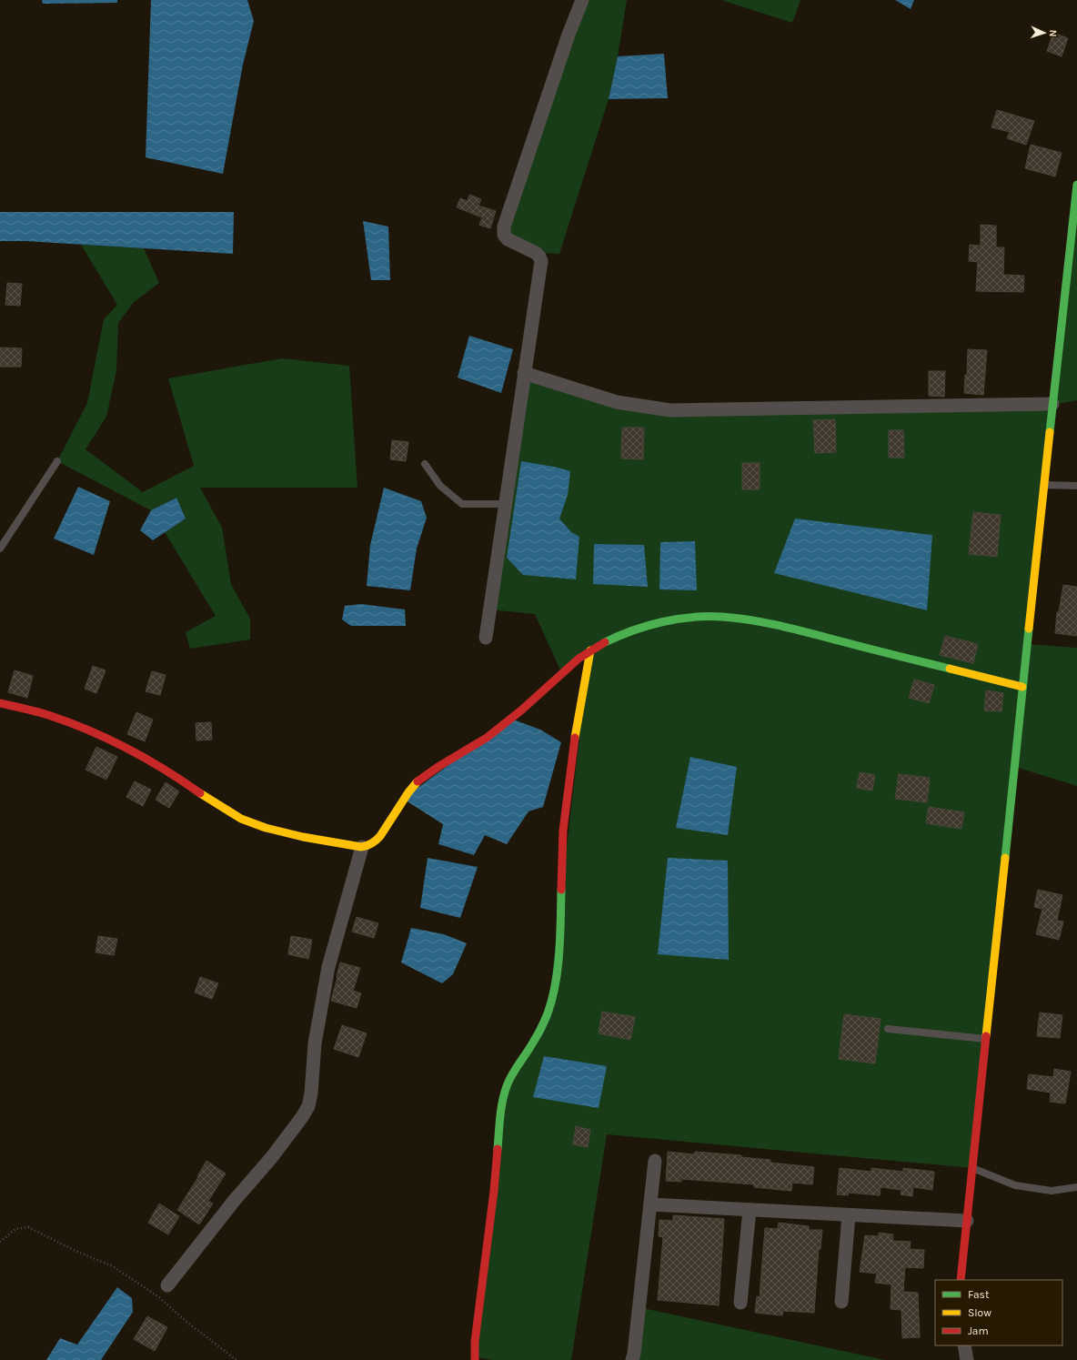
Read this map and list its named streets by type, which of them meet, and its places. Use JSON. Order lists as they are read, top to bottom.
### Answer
{
  "legend": ["Fast", "Slow", "Jam"],
  "north": "right"
}
